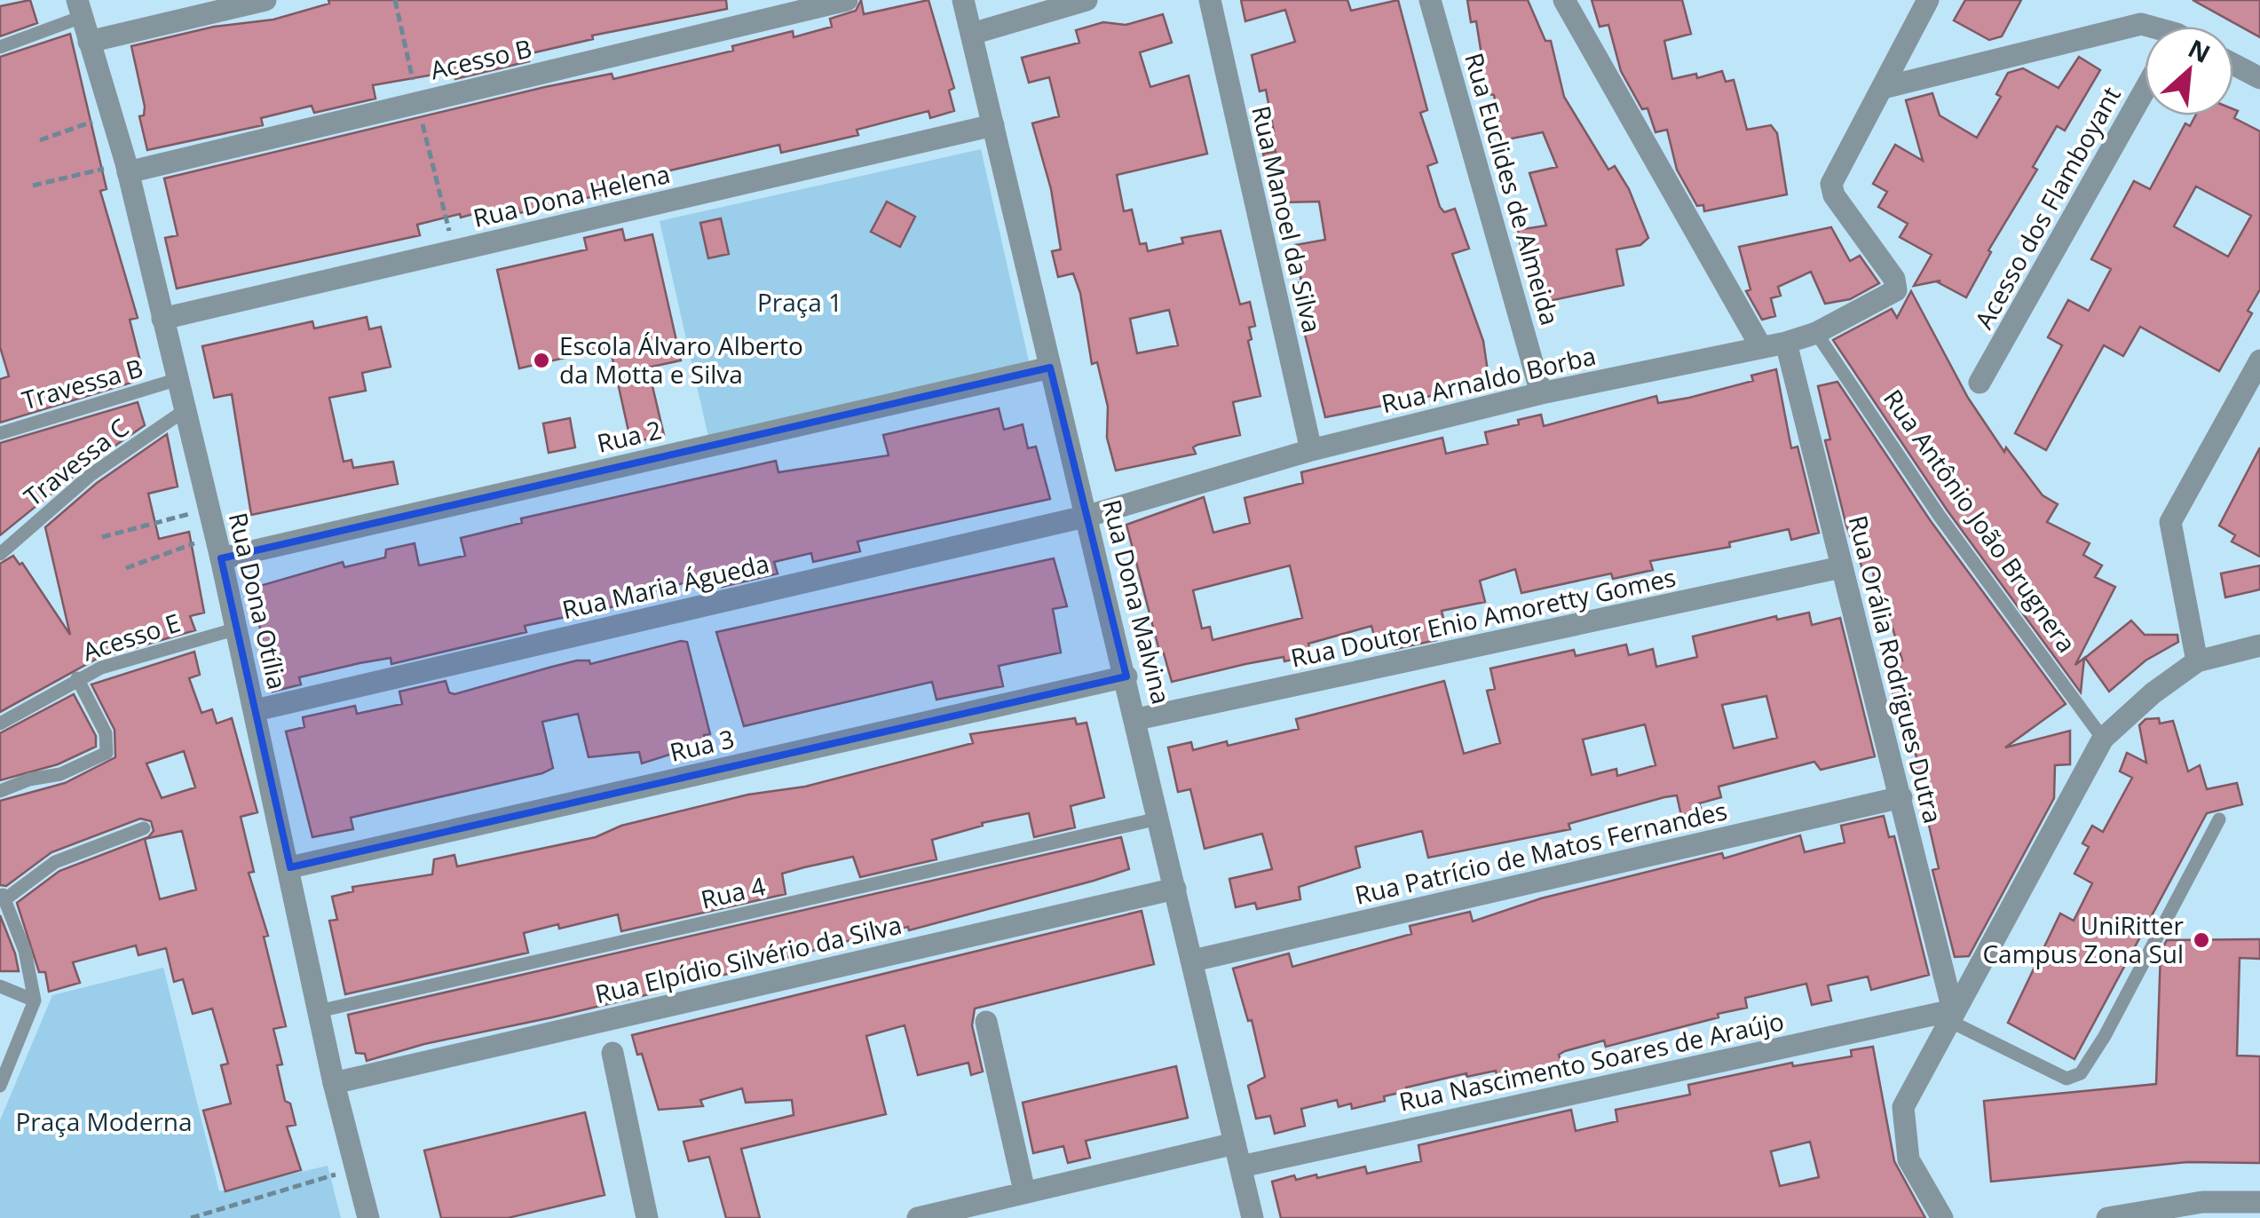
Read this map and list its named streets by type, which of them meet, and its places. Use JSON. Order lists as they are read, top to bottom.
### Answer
{
  "streets": {
    "street": [
      "Acesso B",
      "Rua Euclides de Almeida",
      "Rua Dona Helena",
      "Acesso dos Flamboyant",
      "Rua Manoel da Silva",
      "Rua Arnaldo Borba",
      "Rua 2",
      "Rua Maria Águeda",
      "Rua Dona Otília",
      "Rua Dona Malvina",
      "Rua Doutor Enio Amoretty Gomes",
      "Rua Orália Rodrigues Dutra",
      "Rua 3",
      "Rua Patrício de Matos Fernandes",
      "Rua Elpídio Silvério da Silva",
      "Rua Nascimento Soares de Araújo"
    ],
    "lane": [
      "Travessa B",
      "Travessa C",
      "Rua Antônio João Brugnera",
      "Acesso E",
      "Rua 4"
    ]
  },
  "crossings": [
    ["Acesso B", "Rua Dona Otília"],
    ["Rua Euclides de Almeida", "Rua Arnaldo Borba"],
    ["Rua Dona Helena", "Rua Dona Otília"],
    ["Rua Dona Helena", "Rua Dona Malvina"],
    ["Rua Manoel da Silva", "Rua Arnaldo Borba"],
    ["Rua Arnaldo Borba", "Rua Antônio João Brugnera"],
    ["Rua Arnaldo Borba", "Rua Maria Águeda"],
    ["Rua Arnaldo Borba", "Rua Dona Malvina"],
    ["Rua Arnaldo Borba", "Rua Orália Rodrigues Dutra"],
    ["Travessa B", "Rua Dona Otília"],
    ["Rua 2", "Rua Dona Otília"],
    ["Rua 2", "Rua Dona Malvina"],
    ["Travessa C", "Rua Dona Otília"],
    ["Rua Maria Águeda", "Rua Dona Otília"],
    ["Rua Maria Águeda", "Rua Dona Malvina"],
    ["Rua Dona Otília", "Acesso E"],
    ["Rua Dona Otília", "Rua 3"],
    ["Rua Dona Otília", "Rua 4"],
    ["Rua Dona Otília", "Rua Elpídio Silvério da Silva"],
    ["Rua Dona Malvina", "Rua Doutor Enio Amoretty Gomes"],
    ["Rua Dona Malvina", "Rua 3"],
    ["Rua Dona Malvina", "Rua Patrício de Matos Fernandes"],
    ["Rua Dona Malvina", "Rua 4"],
    ["Rua Dona Malvina", "Rua Elpídio Silvério da Silva"],
    ["Rua Dona Malvina", "Rua Nascimento Soares de Araújo"],
    ["Rua Doutor Enio Amoretty Gomes", "Rua Orália Rodrigues Dutra"],
    ["Rua Orália Rodrigues Dutra", "Rua Patrício de Matos Fernandes"],
    ["Rua Orália Rodrigues Dutra", "Rua Nascimento Soares de Araújo"]
  ],
  "parks": ["Praça 1", "Praça Moderna"],
  "places": ["Escola Álvaro Alberto da Motta e Silva", "UniRitter Campus Zona Sul"],
  "north": "top right"
}
